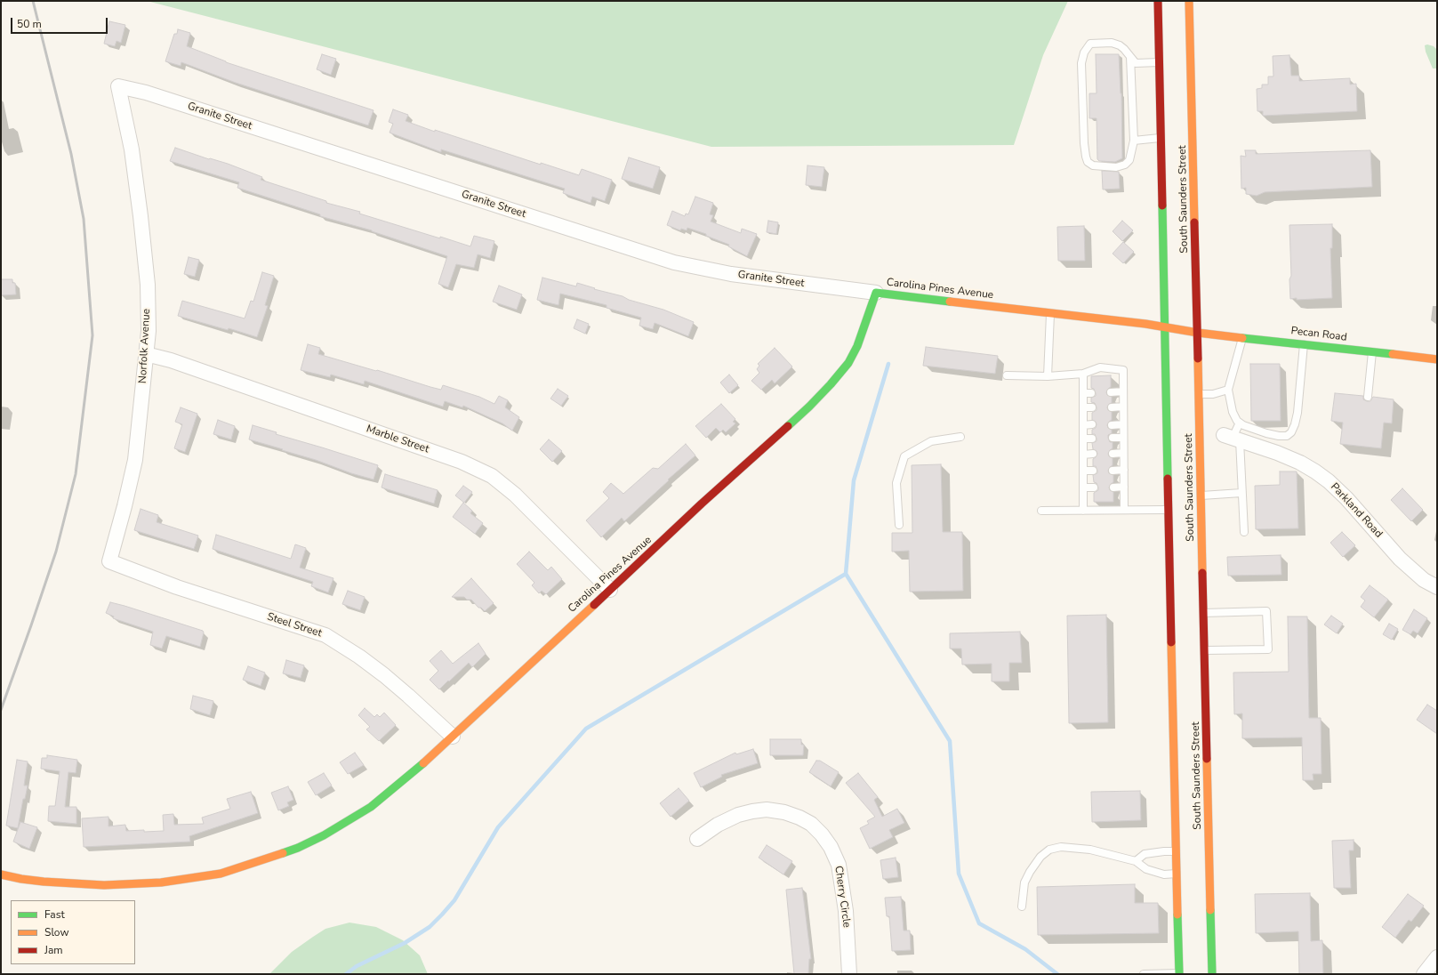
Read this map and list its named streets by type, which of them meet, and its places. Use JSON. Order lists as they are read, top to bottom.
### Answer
{
  "streets": {
    "main road": ["South Saunders Street", "Carolina Pines Avenue", "Pecan Road"],
    "street": [
      "Granite Street",
      "Norfolk Avenue",
      "Marble Street",
      "Parkland Road",
      "Steel Street",
      "Cherry Circle"
    ]
  },
  "crossings": [
    ["Granite Street", "Carolina Pines Avenue"],
    ["Granite Street", "Norfolk Avenue"],
    ["South Saunders Street", "Carolina Pines Avenue"],
    ["South Saunders Street", "Pecan Road"],
    ["Carolina Pines Avenue", "Pecan Road"],
    ["Carolina Pines Avenue", "Marble Street"],
    ["Carolina Pines Avenue", "Steel Street"],
    ["Norfolk Avenue", "Marble Street"],
    ["Norfolk Avenue", "Steel Street"]
  ],
  "legend": ["Fast", "Slow", "Jam"],
  "scale_bar": "50 m"
}
